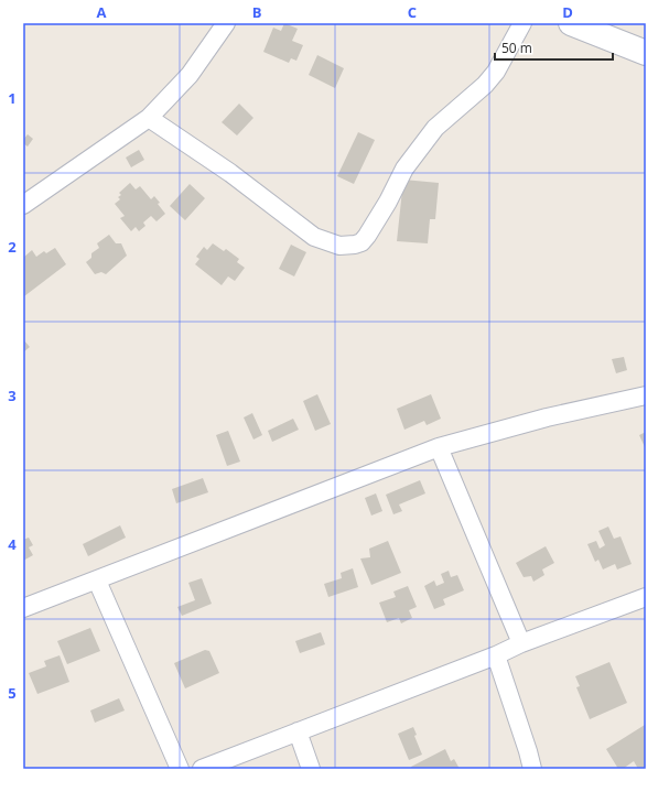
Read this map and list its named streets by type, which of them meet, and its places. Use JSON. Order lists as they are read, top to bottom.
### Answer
{
  "scale_bar": "50 m",
  "grid": {
    "columns": [
      "A",
      "B",
      "C",
      "D"
    ],
    "rows": [
      "1",
      "2",
      "3",
      "4",
      "5"
    ]
  }
}
